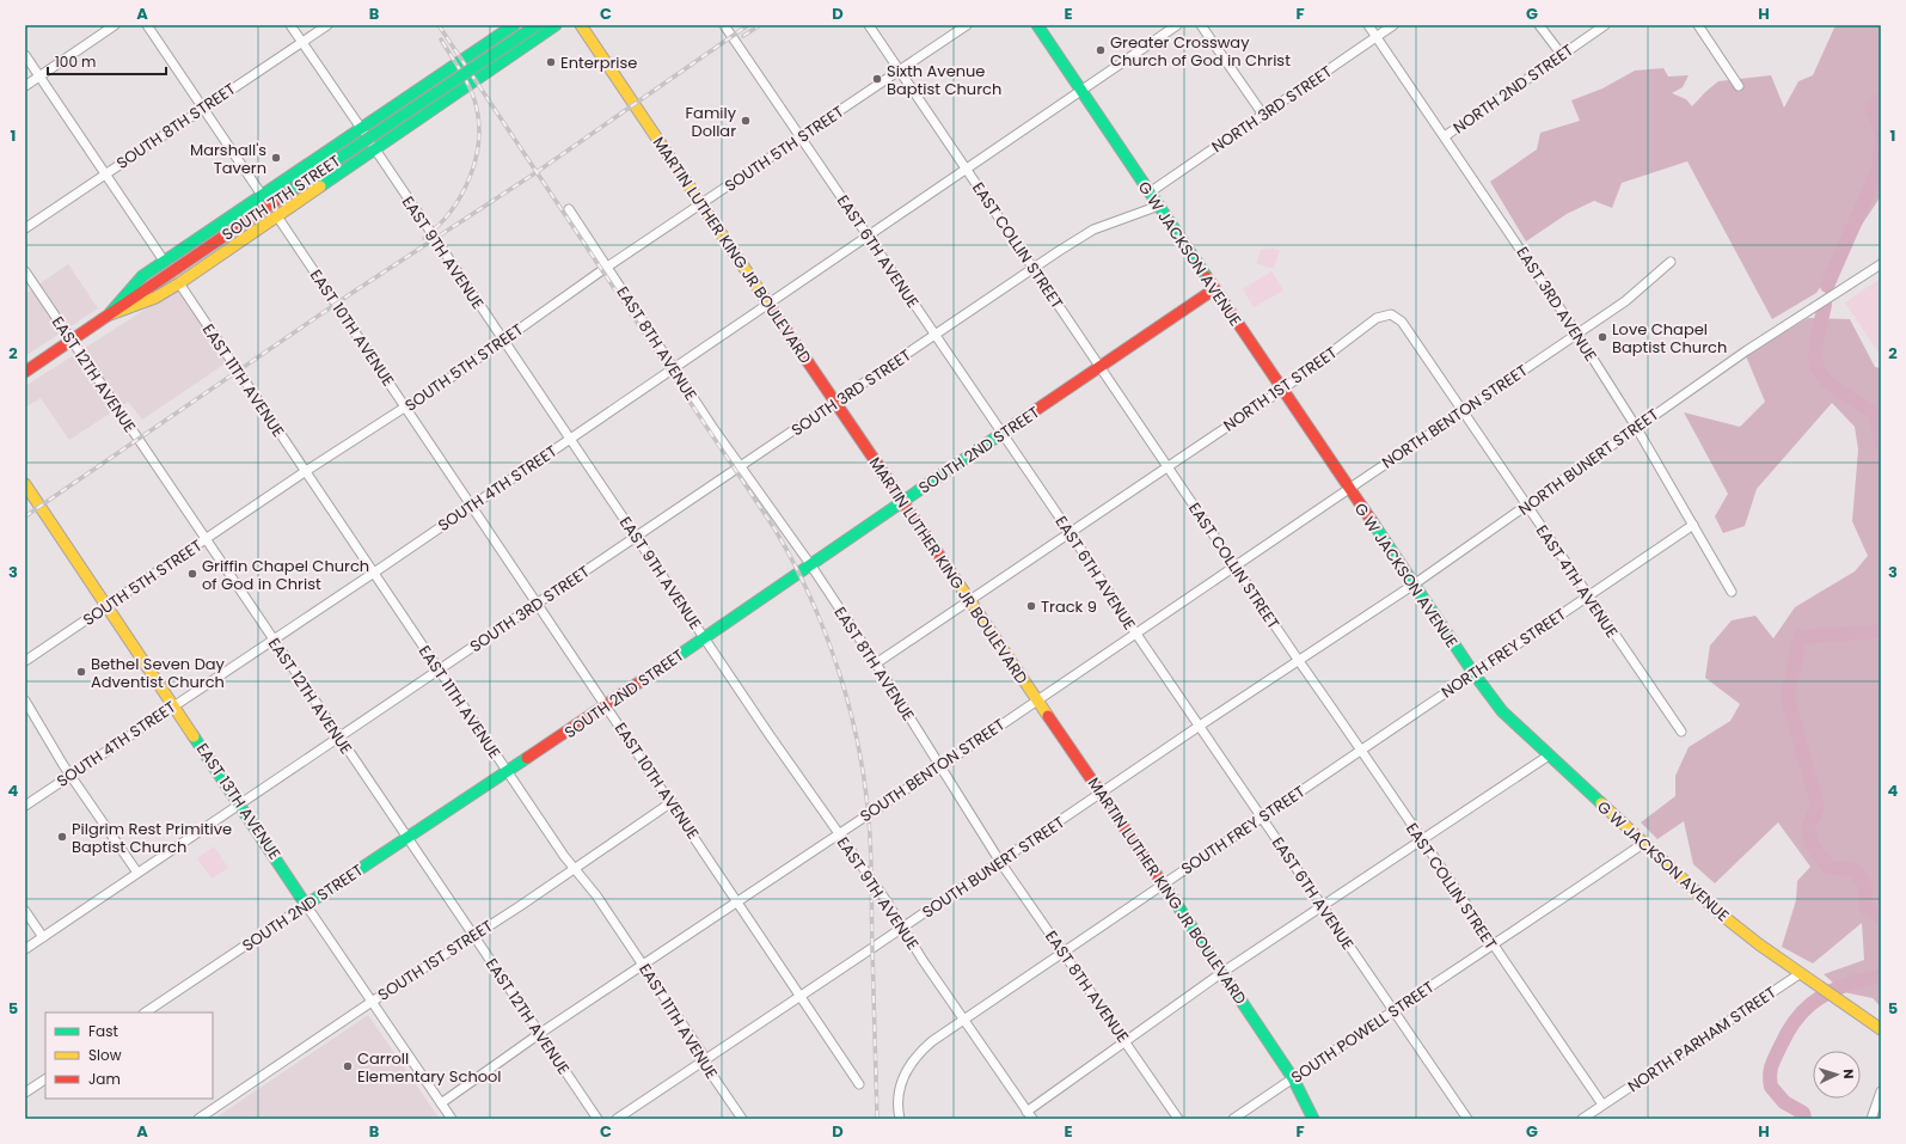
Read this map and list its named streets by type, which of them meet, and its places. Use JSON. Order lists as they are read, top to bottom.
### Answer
{
  "streets": {
    "main road": [
      "SOUTH 7TH STREET",
      "MARTIN LUTHER KING JR BOULEVARD",
      "G W JACKSON AVENUE",
      "SOUTH 2ND STREET",
      "EAST 13TH AVENUE"
    ],
    "street": [
      "NORTH 2ND STREET",
      "NORTH 3RD STREET",
      "SOUTH 8TH STREET",
      "SOUTH 5TH STREET",
      "EAST COLLIN STREET",
      "EAST 6TH AVENUE",
      "EAST 9TH AVENUE",
      "EAST 3RD AVENUE",
      "EAST 10TH AVENUE",
      "EAST 8TH AVENUE",
      "EAST 12TH AVENUE",
      "EAST 11TH AVENUE",
      "NORTH 1ST STREET",
      "SOUTH 3RD STREET",
      "NORTH BENTON STREET",
      "NORTH BUNERT STREET",
      "SOUTH 4TH STREET",
      "EAST 4TH AVENUE",
      "NORTH FREY STREET",
      "SOUTH BENTON STREET",
      "SOUTH FREY STREET",
      "SOUTH BUNERT STREET",
      "SOUTH 1ST STREET",
      "SOUTH POWELL STREET",
      "NORTH PARHAM STREET"
    ]
  },
  "crossings": [
    ["NORTH 2ND STREET", "EAST 3RD AVENUE"],
    ["NORTH 3RD STREET", "G W JACKSON AVENUE"],
    ["NORTH 3RD STREET", "EAST 3RD AVENUE"],
    ["SOUTH 8TH STREET", "EAST 9TH AVENUE"],
    ["SOUTH 5TH STREET", "EAST COLLIN STREET"],
    ["SOUTH 5TH STREET", "MARTIN LUTHER KING JR BOULEVARD"],
    ["SOUTH 5TH STREET", "EAST 6TH AVENUE"],
    ["SOUTH 5TH STREET", "EAST 9TH AVENUE"],
    ["SOUTH 5TH STREET", "EAST 10TH AVENUE"],
    ["SOUTH 5TH STREET", "EAST 8TH AVENUE"],
    ["SOUTH 5TH STREET", "EAST 12TH AVENUE"],
    ["SOUTH 5TH STREET", "EAST 11TH AVENUE"],
    ["SOUTH 5TH STREET", "EAST 13TH AVENUE"],
    ["SOUTH 7TH STREET", "EAST 12TH AVENUE"],
    ["EAST COLLIN STREET", "NORTH 1ST STREET"],
    ["EAST COLLIN STREET", "SOUTH 3RD STREET"],
    ["EAST COLLIN STREET", "NORTH BENTON STREET"],
    ["EAST COLLIN STREET", "SOUTH 2ND STREET"],
    ["EAST COLLIN STREET", "NORTH BUNERT STREET"],
    ["EAST COLLIN STREET", "SOUTH 4TH STREET"],
    ["EAST COLLIN STREET", "NORTH FREY STREET"],
    ["EAST COLLIN STREET", "SOUTH BENTON STREET"],
    ["EAST COLLIN STREET", "SOUTH FREY STREET"],
    ["EAST COLLIN STREET", "SOUTH BUNERT STREET"],
    ["EAST COLLIN STREET", "SOUTH POWELL STREET"],
    ["EAST COLLIN STREET", "NORTH PARHAM STREET"],
    ["MARTIN LUTHER KING JR BOULEVARD", "SOUTH 3RD STREET"],
    ["MARTIN LUTHER KING JR BOULEVARD", "SOUTH 2ND STREET"],
    ["MARTIN LUTHER KING JR BOULEVARD", "SOUTH 4TH STREET"],
    ["MARTIN LUTHER KING JR BOULEVARD", "SOUTH BENTON STREET"],
    ["MARTIN LUTHER KING JR BOULEVARD", "SOUTH FREY STREET"],
    ["MARTIN LUTHER KING JR BOULEVARD", "SOUTH BUNERT STREET"],
    ["MARTIN LUTHER KING JR BOULEVARD", "SOUTH POWELL STREET"],
    ["EAST 6TH AVENUE", "SOUTH 3RD STREET"],
    ["EAST 6TH AVENUE", "SOUTH 2ND STREET"],
    ["EAST 6TH AVENUE", "SOUTH 4TH STREET"],
    ["EAST 6TH AVENUE", "SOUTH BENTON STREET"],
    ["EAST 6TH AVENUE", "SOUTH FREY STREET"],
    ["EAST 6TH AVENUE", "SOUTH BUNERT STREET"],
    ["EAST 6TH AVENUE", "SOUTH POWELL STREET"],
    ["EAST 9TH AVENUE", "SOUTH 3RD STREET"],
    ["EAST 9TH AVENUE", "SOUTH 2ND STREET"],
    ["EAST 9TH AVENUE", "SOUTH 4TH STREET"],
    ["EAST 9TH AVENUE", "SOUTH BENTON STREET"],
    ["EAST 9TH AVENUE", "SOUTH FREY STREET"],
    ["EAST 9TH AVENUE", "SOUTH BUNERT STREET"],
    ["G W JACKSON AVENUE", "NORTH 1ST STREET"],
    ["G W JACKSON AVENUE", "NORTH BENTON STREET"],
    ["G W JACKSON AVENUE", "NORTH BUNERT STREET"],
    ["G W JACKSON AVENUE", "SOUTH 4TH STREET"],
    ["G W JACKSON AVENUE", "NORTH FREY STREET"],
    ["G W JACKSON AVENUE", "SOUTH POWELL STREET"],
    ["G W JACKSON AVENUE", "NORTH PARHAM STREET"],
    ["EAST 3RD AVENUE", "NORTH BENTON STREET"],
    ["EAST 3RD AVENUE", "NORTH BUNERT STREET"],
    ["EAST 3RD AVENUE", "NORTH FREY STREET"],
    ["EAST 10TH AVENUE", "SOUTH 3RD STREET"],
    ["EAST 10TH AVENUE", "SOUTH 2ND STREET"],
    ["EAST 10TH AVENUE", "SOUTH 4TH STREET"],
    ["EAST 10TH AVENUE", "SOUTH BENTON STREET"],
    ["EAST 10TH AVENUE", "SOUTH BUNERT STREET"],
    ["EAST 10TH AVENUE", "SOUTH 1ST STREET"],
    ["EAST 8TH AVENUE", "SOUTH 3RD STREET"],
    ["EAST 8TH AVENUE", "SOUTH 2ND STREET"],
    ["EAST 8TH AVENUE", "SOUTH 4TH STREET"],
    ["EAST 8TH AVENUE", "SOUTH BENTON STREET"],
    ["EAST 8TH AVENUE", "SOUTH FREY STREET"],
    ["EAST 8TH AVENUE", "SOUTH BUNERT STREET"],
    ["EAST 12TH AVENUE", "SOUTH 3RD STREET"],
    ["EAST 12TH AVENUE", "SOUTH 2ND STREET"],
    ["EAST 12TH AVENUE", "SOUTH 4TH STREET"],
    ["EAST 12TH AVENUE", "SOUTH BENTON STREET"],
    ["EAST 12TH AVENUE", "SOUTH 1ST STREET"],
    ["EAST 11TH AVENUE", "SOUTH 3RD STREET"],
    ["EAST 11TH AVENUE", "SOUTH 2ND STREET"],
    ["EAST 11TH AVENUE", "SOUTH 4TH STREET"],
    ["EAST 11TH AVENUE", "SOUTH BENTON STREET"],
    ["EAST 11TH AVENUE", "SOUTH BUNERT STREET"],
    ["EAST 11TH AVENUE", "SOUTH 1ST STREET"],
    ["NORTH 1ST STREET", "EAST 4TH AVENUE"],
    ["SOUTH 3RD STREET", "EAST 13TH AVENUE"],
    ["NORTH BENTON STREET", "EAST 4TH AVENUE"],
    ["NORTH BENTON STREET", "SOUTH BENTON STREET"],
    ["SOUTH 2ND STREET", "EAST 13TH AVENUE"],
    ["NORTH BUNERT STREET", "EAST 4TH AVENUE"],
    ["NORTH BUNERT STREET", "SOUTH BUNERT STREET"],
    ["SOUTH 4TH STREET", "EAST 13TH AVENUE"],
    ["EAST 4TH AVENUE", "NORTH FREY STREET"],
    ["NORTH FREY STREET", "SOUTH FREY STREET"],
    ["SOUTH BENTON STREET", "EAST 13TH AVENUE"],
    ["EAST 13TH AVENUE", "SOUTH 1ST STREET"]
  ],
  "places": [
    "Greater Crossway Church of God in Christ",
    "Enterprise",
    "Sixth Avenue Baptist Church",
    "Family Dollar",
    "Marshall's Tavern",
    "Love Chapel Baptist Church",
    "Griffin Chapel Church of God in Christ",
    "Track 9",
    "Bethel Seven Day Adventist Church",
    "Pilgrim Rest Primitive Baptist Church",
    "Carroll Elementary School"
  ],
  "legend": ["Fast", "Slow", "Jam"],
  "scale_bar": "100 m",
  "north": "right",
  "grid": {
    "columns": [
      "A",
      "B",
      "C",
      "D",
      "E",
      "F",
      "G",
      "H"
    ],
    "rows": [
      "1",
      "2",
      "3",
      "4",
      "5"
    ]
  }
}
